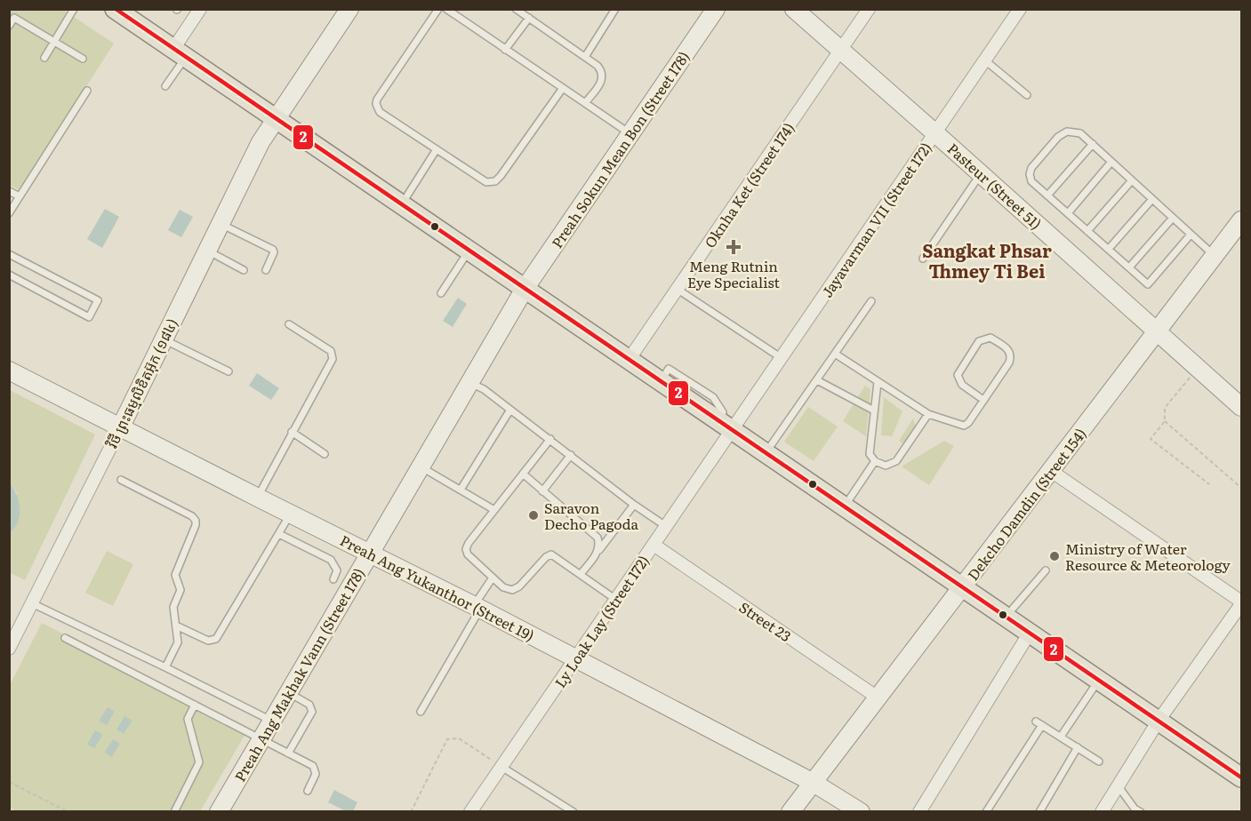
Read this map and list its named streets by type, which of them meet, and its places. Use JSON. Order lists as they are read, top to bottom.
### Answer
{
  "streets": {
    "street": [
      "Preah Sokun Mean Bon (Street 178)",
      "Oknha Ket (Street 174)",
      "Pasteur (Street 51)",
      "Jayavarman VII (Street 172)",
      "វិថី ព្រះធម្មលិខិតអ៊ុក (១៨៤)",
      "Dekcho Damdin (Street 154)",
      "Preah Ang Yukanthor (Street 19)",
      "Ly Loak Lay (Street 172)",
      "Street 23",
      "Preah Ang Makhak Vann (Street 178)"
    ]
  },
  "crossings": [
    ["Preah Sokun Mean Bon (Street 178)", "Preah Ang Makhak Vann (Street 178)"],
    ["Oknha Ket (Street 174)", "Pasteur (Street 51)"],
    ["Pasteur (Street 51)", "Jayavarman VII (Street 172)"],
    ["Pasteur (Street 51)", "Dekcho Damdin (Street 154)"],
    ["Jayavarman VII (Street 172)", "Ly Loak Lay (Street 172)"],
    ["វិថី ព្រះធម្មលិខិតអ៊ុក (១៨៤)", "Preah Ang Yukanthor (Street 19)"],
    ["Dekcho Damdin (Street 154)", "Preah Ang Yukanthor (Street 19)"],
    ["Dekcho Damdin (Street 154)", "Street 23"],
    ["Preah Ang Yukanthor (Street 19)", "Ly Loak Lay (Street 172)"],
    ["Preah Ang Yukanthor (Street 19)", "Preah Ang Makhak Vann (Street 178)"],
    ["Ly Loak Lay (Street 172)", "Street 23"]
  ],
  "districts": ["Sangkat Phsar Thmey Ti Bei"],
  "places": {
    "health": ["Meng Rutnin Eye Specialist"],
    "other": ["Saravon Decho Pagoda", "Ministry of Water Resource & Meteorology"]
  },
  "lines": ["transit line 2"]
}
